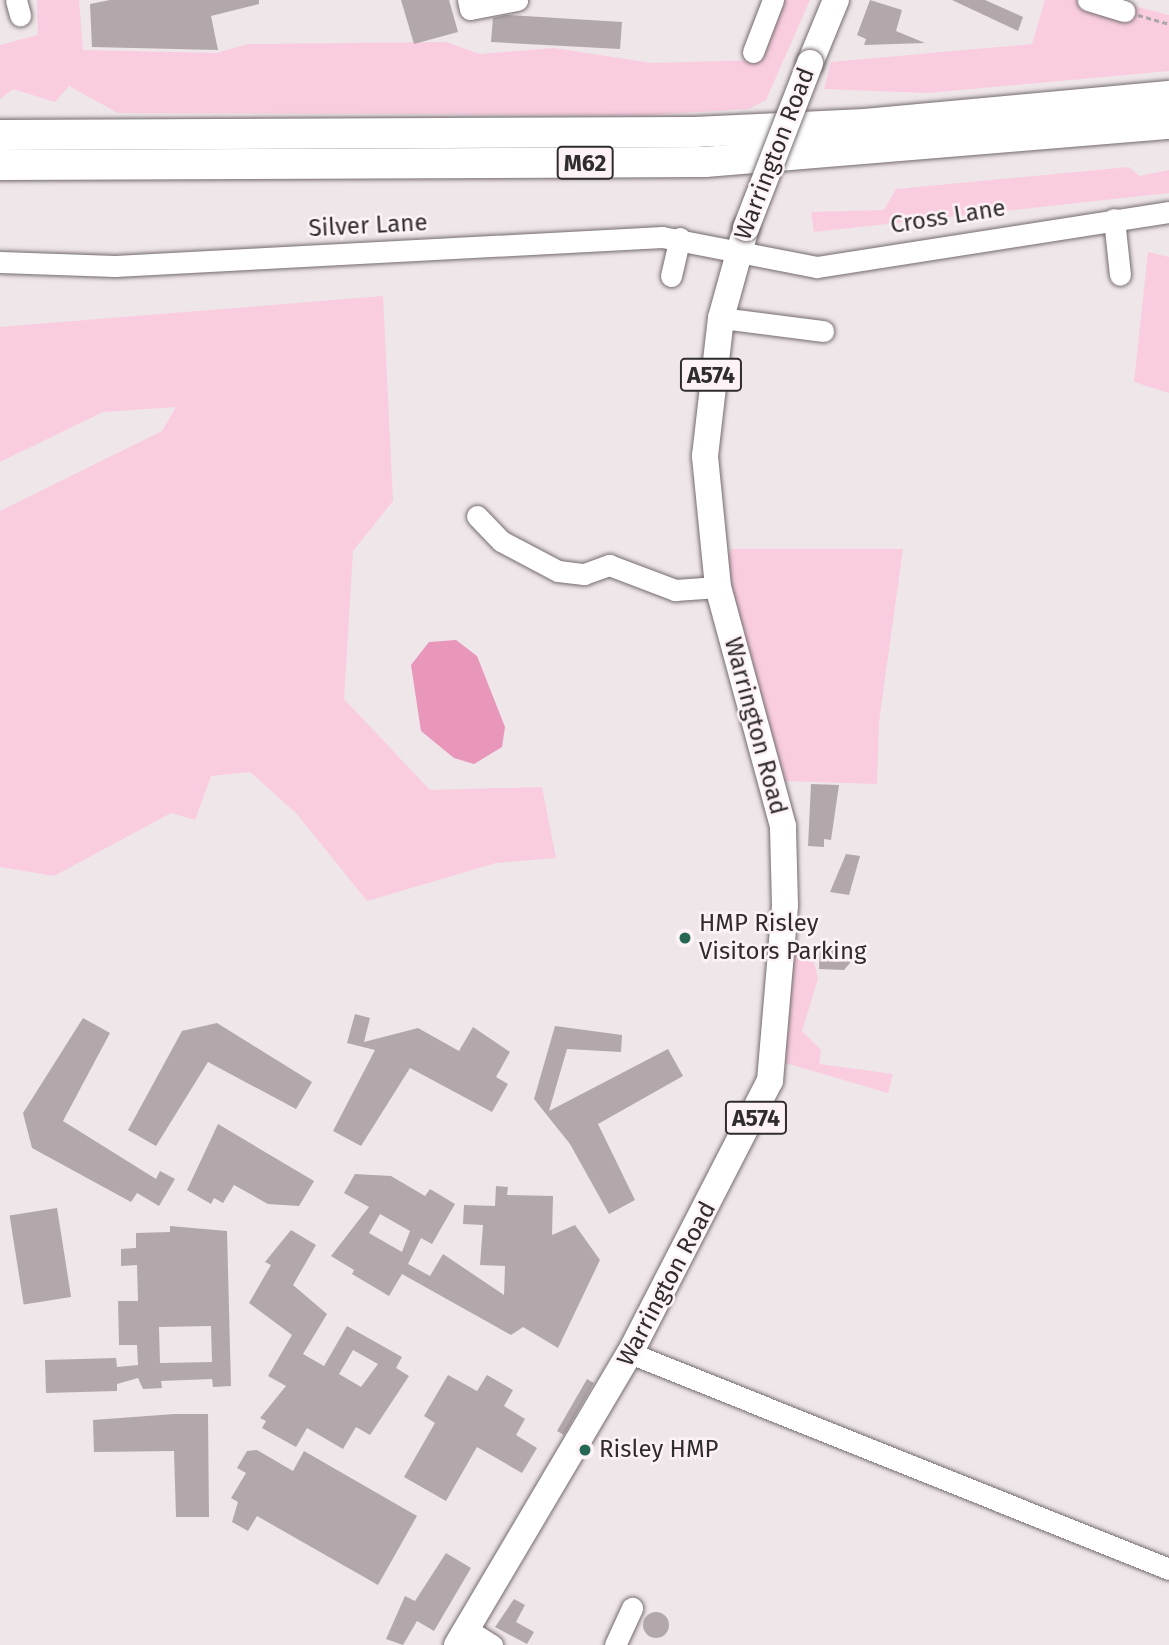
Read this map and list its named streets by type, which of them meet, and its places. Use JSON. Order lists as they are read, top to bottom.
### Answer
{
  "streets": {
    "highway": ["M62"],
    "main road": ["Warrington Road", "A574"],
    "street": ["Cross Lane", "Silver Lane"]
  },
  "crossings": [
    ["Warrington Road", "Cross Lane"],
    ["Warrington Road", "Silver Lane"],
    ["Cross Lane", "Silver Lane"]
  ],
  "places": ["HMP Risley Visitors Parking", "Risley HMP"]
}
